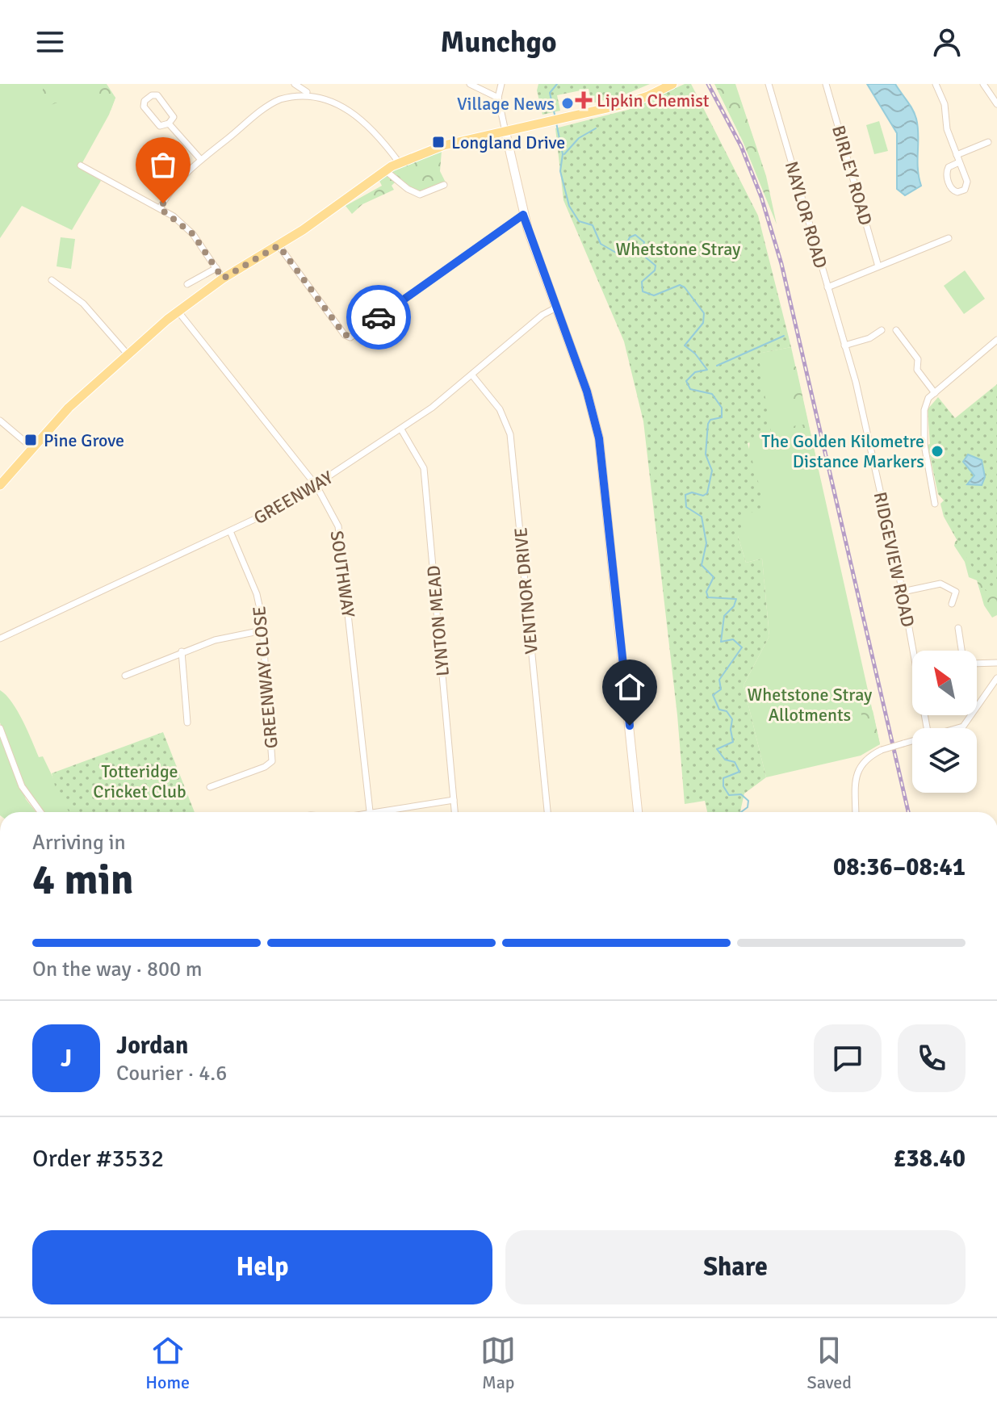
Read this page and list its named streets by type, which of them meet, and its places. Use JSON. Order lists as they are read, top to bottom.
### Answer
{
  "streets": {
    "street": [
      "BIRLEY ROAD",
      "NAYLOR ROAD",
      "GREENWAY",
      "RIDGEVIEW ROAD",
      "SOUTHWAY",
      "VENTNOR DRIVE",
      "LYNTON MEAD",
      "GREENWAY CLOSE"
    ]
  },
  "crossings": [
    ["NAYLOR ROAD", "RIDGEVIEW ROAD"],
    ["GREENWAY", "SOUTHWAY"],
    ["GREENWAY", "VENTNOR DRIVE"],
    ["GREENWAY", "LYNTON MEAD"],
    ["GREENWAY", "GREENWAY CLOSE"]
  ],
  "parks": ["Whetstone Stray", "Whetstone Stray Allotments", "Totteridge Cricket Club"],
  "places": {
    "health": ["Lipkin Chemist"],
    "other": ["Village News", "The Golden Kilometre Distance Markers"],
    "transit": ["Longland Drive", "Pine Grove"]
  },
  "north": "top left",
  "page": {
    "header": "Munchgo",
    "heading": ["4 min", "Arriving in", "08:36–08:41"],
    "panel": [
      "Jordan",
      "Courier · 4.6",
      "Order #3532",
      "£38.40"
    ],
    "bar": "On the way · 800 m",
    "round": "J",
    "buttons": ["Help", "Share"],
    "tabs": ["Home", "Map", "Saved"]
  }
}
